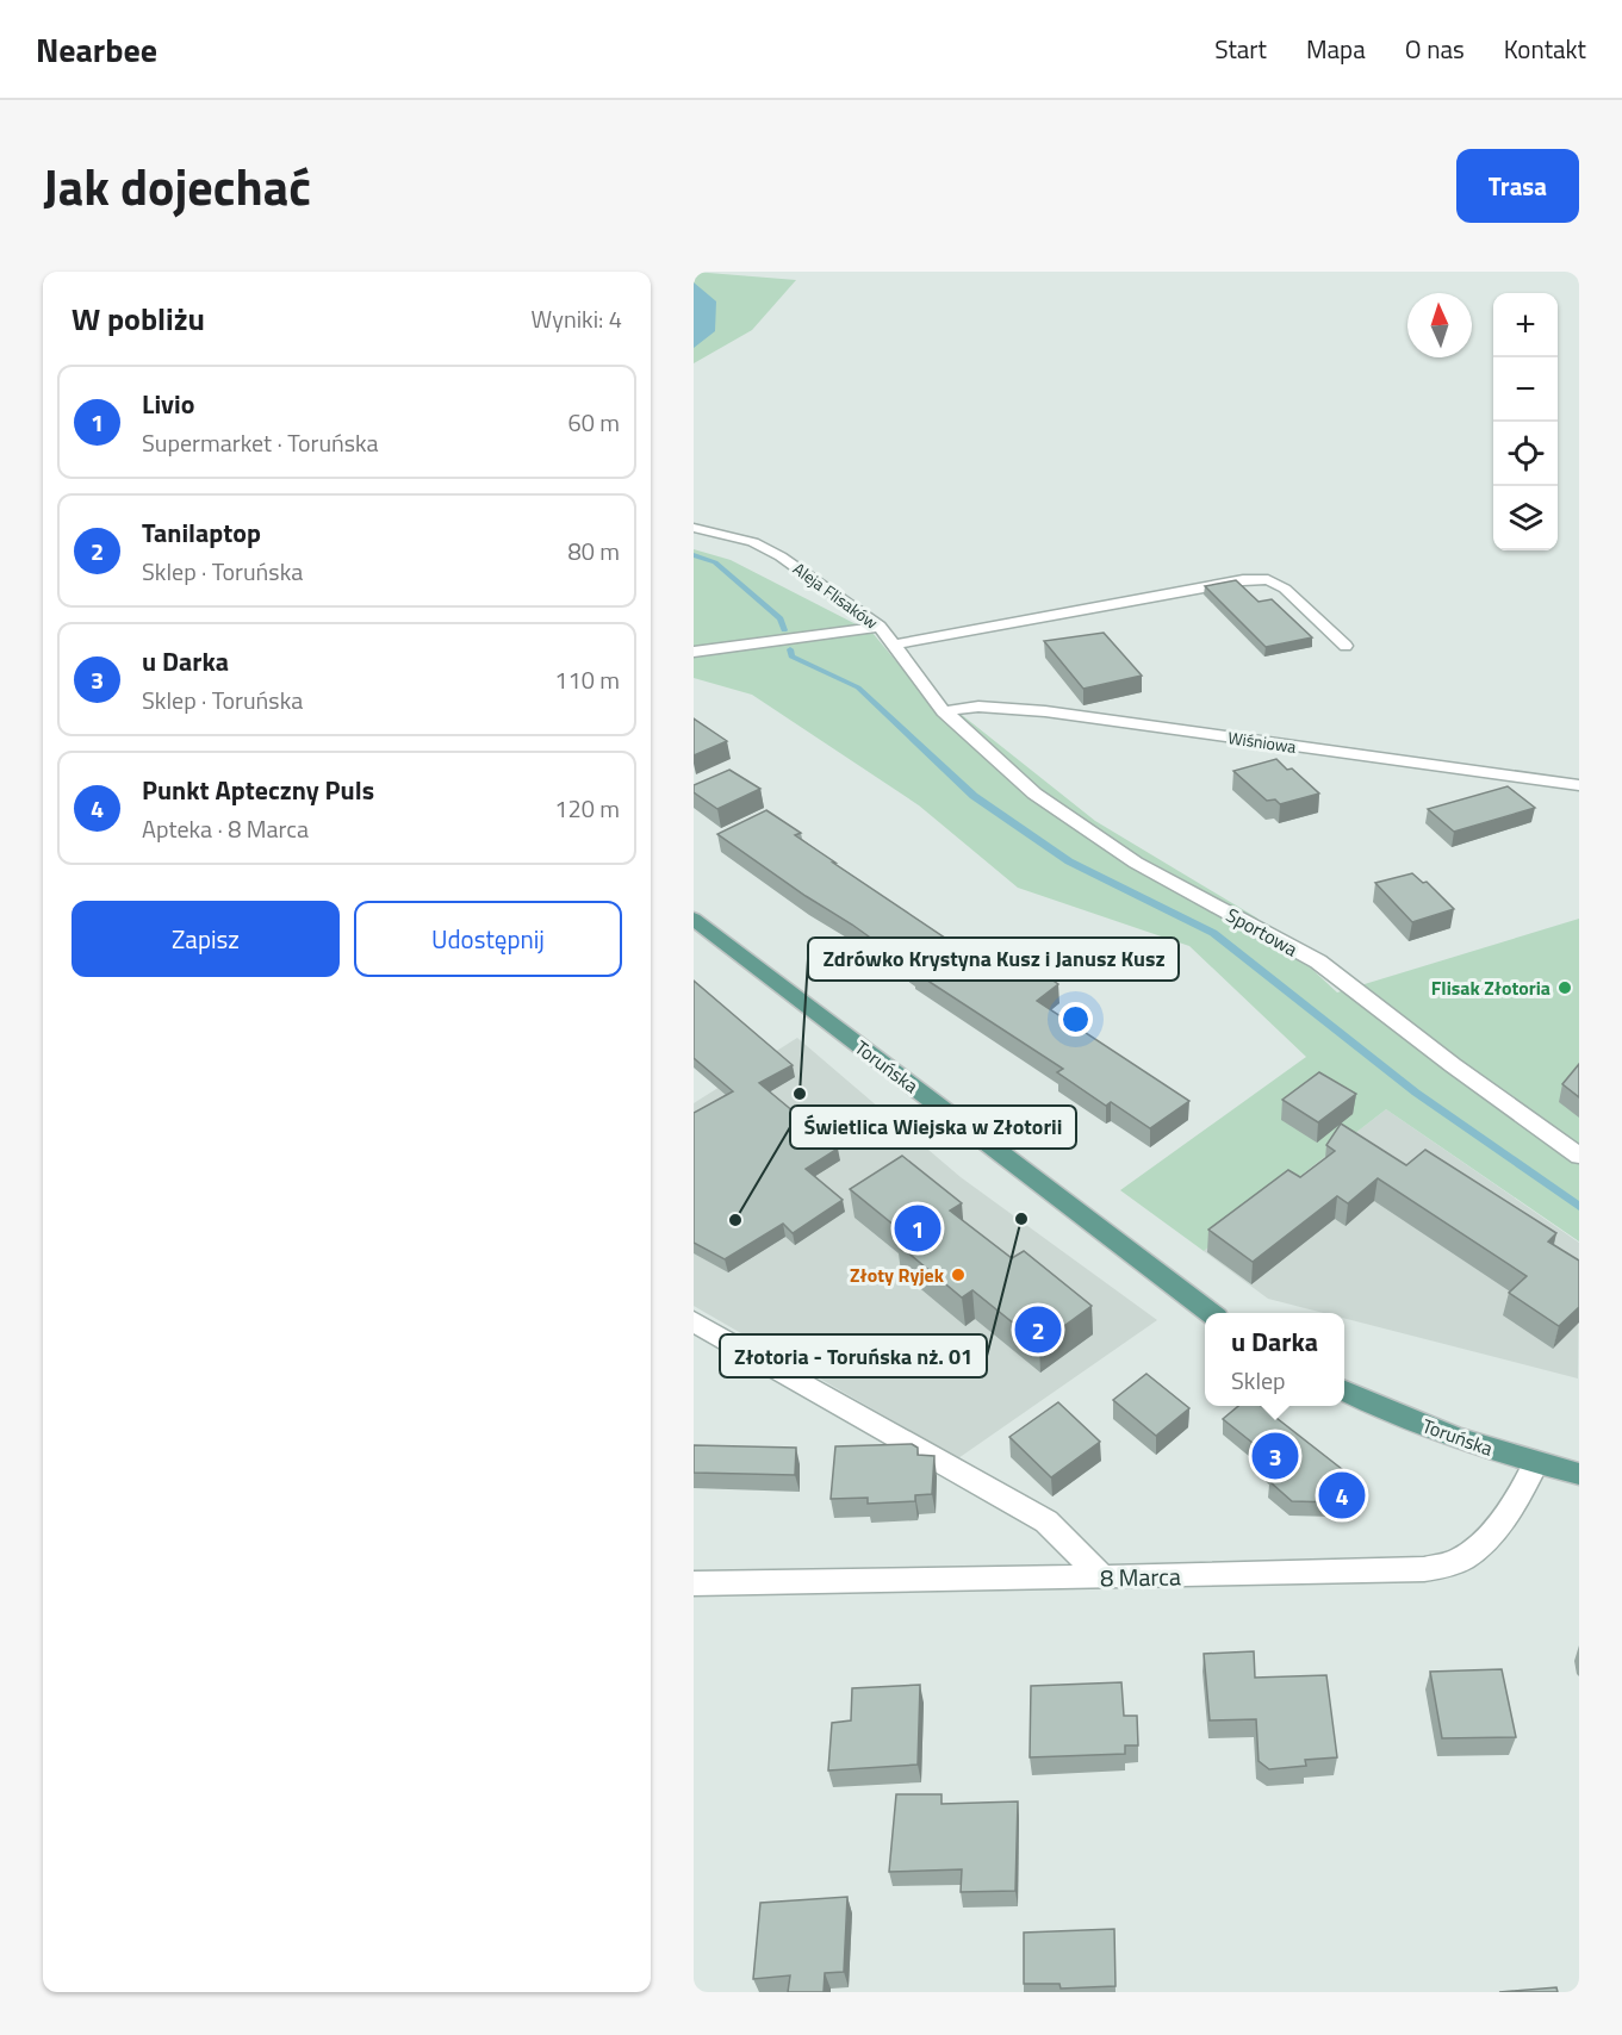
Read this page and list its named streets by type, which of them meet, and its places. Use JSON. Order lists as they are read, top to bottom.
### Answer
{
  "streets": {
    "main road": ["Toruńska"],
    "street": [
      "Aleja Flisaków",
      "Wiśniowa",
      "Sportowa",
      "8 Marca"
    ]
  },
  "crossings": [
    ["Aleja Flisaków", "Wiśniowa"],
    ["Aleja Flisaków", "Sportowa"],
    ["Wiśniowa", "Sportowa"],
    ["Toruńska", "8 Marca"]
  ],
  "places": [
    "Flisak Złotoria",
    "Zdrówko Krystyna Kusz i Janusz Kusz",
    "Złotoria - Toruńska nż. 01",
    "Świetlica Wiejska w Złotorii",
    "Złoty Ryjek"
  ],
  "north": "top",
  "page": {
    "header": "Nearbee",
    "nav": [
      "Start",
      "Mapa",
      "O nas",
      "Kontakt"
    ],
    "title": "Jak dojechać",
    "buttons": [
      "Trasa",
      ["Zapisz", "Udostępnij"]
    ],
    "heading": ["W pobliżu", "Wyniki: 4"],
    "map_buttons": ["+", "−"],
    "list": [
      {
        "mark": "1",
        "name": "Livio",
        "note": "Supermarket · Toruńska",
        "value": "60 m"
      },
      {
        "mark": "2",
        "name": "Tanilaptop",
        "note": "Sklep · Toruńska",
        "value": "80 m"
      },
      {
        "mark": "3",
        "name": "u Darka",
        "note": "Sklep · Toruńska",
        "value": "110 m"
      },
      {
        "mark": "4",
        "name": "Punkt Apteczny Puls",
        "note": "Apteka · 8 Marca",
        "value": "120 m"
      }
    ],
    "pins": [
      "1",
      "2",
      "3",
      "4"
    ],
    "popup": ["u Darka", "Sklep"]
  }
}
